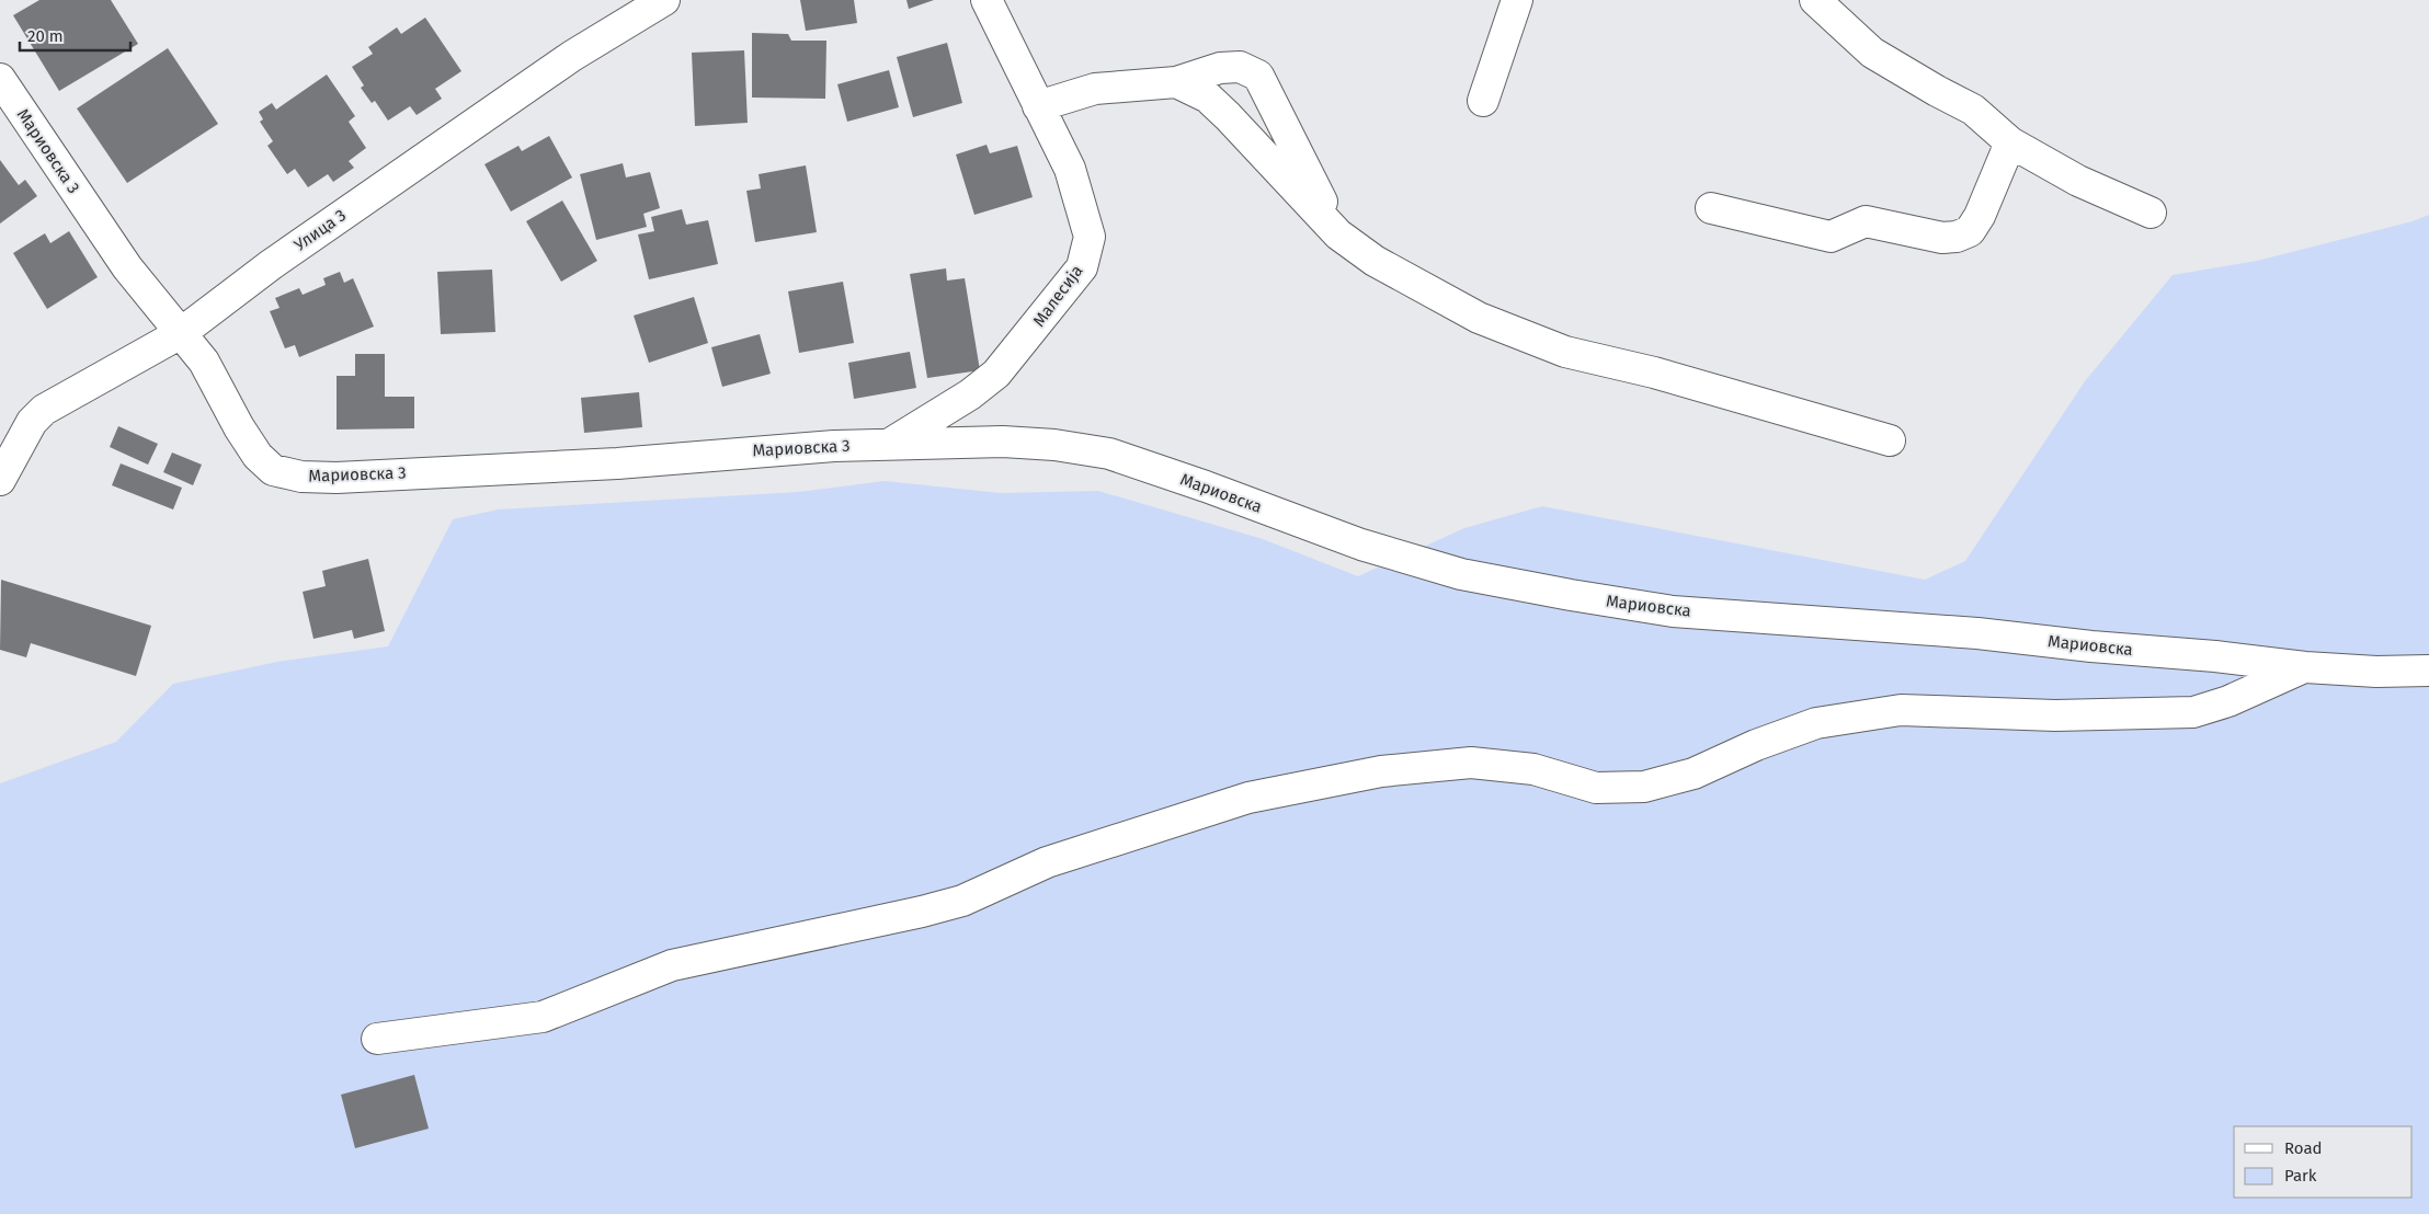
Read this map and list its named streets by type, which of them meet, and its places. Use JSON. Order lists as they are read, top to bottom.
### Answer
{
  "streets": {
    "street": [
      "Мариовска 3",
      "Улица 3",
      "Малесија",
      "Мариовска"
    ]
  },
  "crossings": [
    ["Мариовска 3", "Улица 3"],
    ["Мариовска 3", "Малесија"],
    ["Мариовска 3", "Мариовска"],
    ["Малесија", "Мариовска"]
  ],
  "legend": ["Road", "Park"],
  "scale_bar": "20 m"
}
